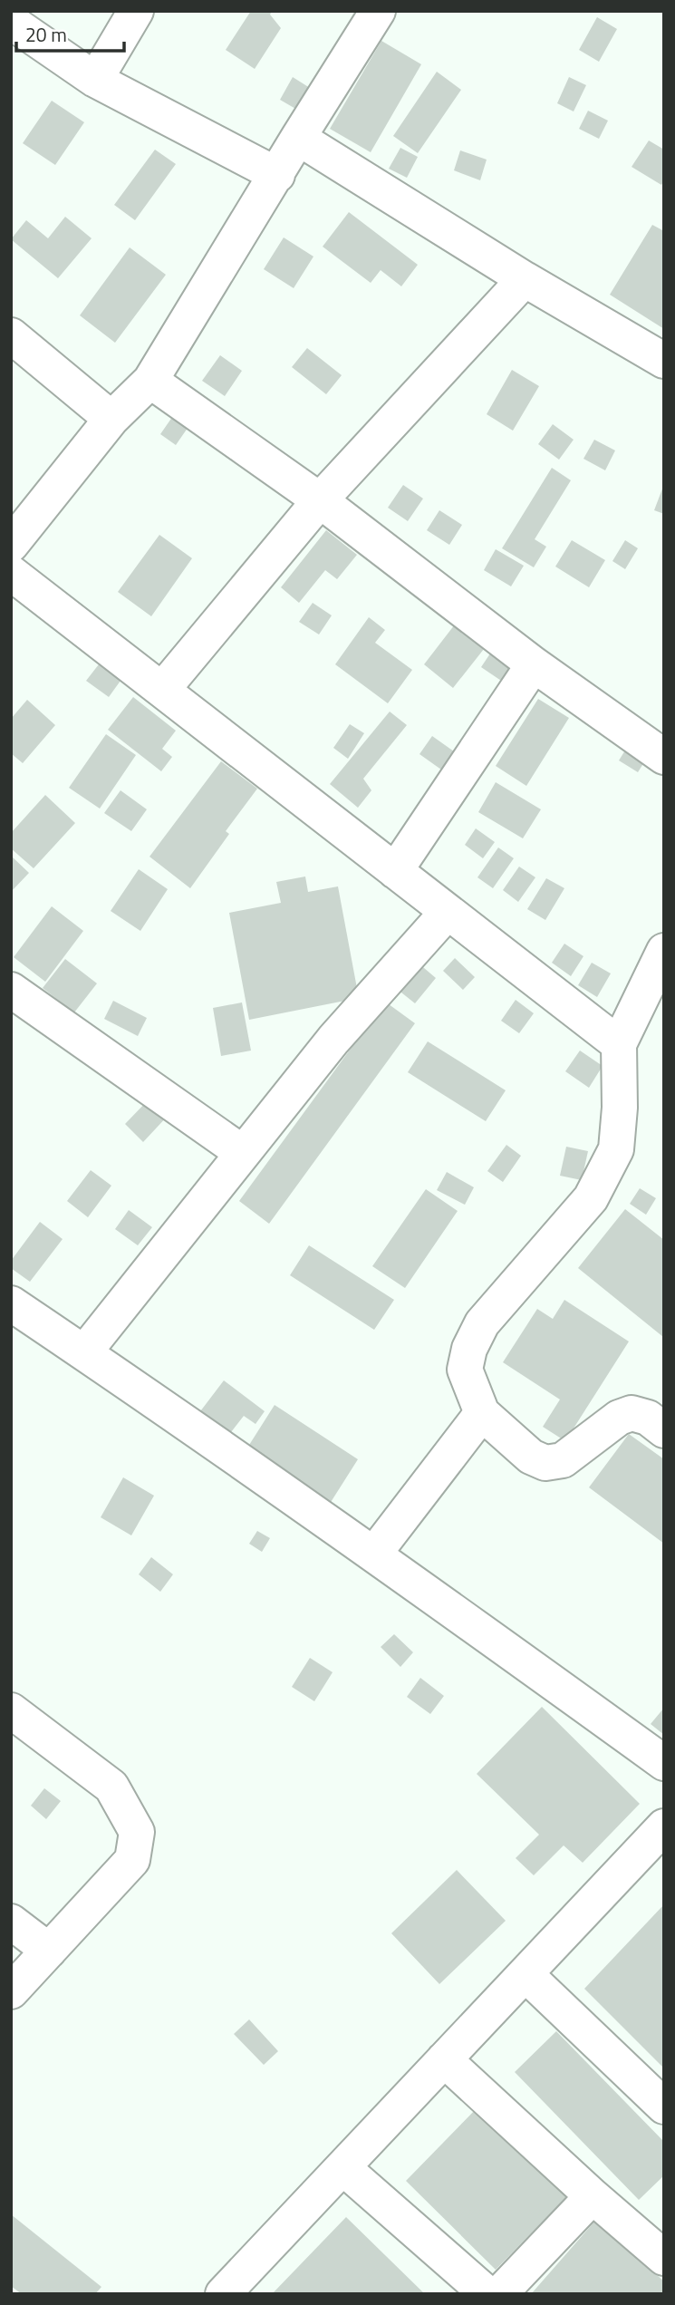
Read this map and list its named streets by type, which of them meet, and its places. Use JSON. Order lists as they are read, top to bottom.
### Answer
{
  "scale_bar": "20 m"
}
